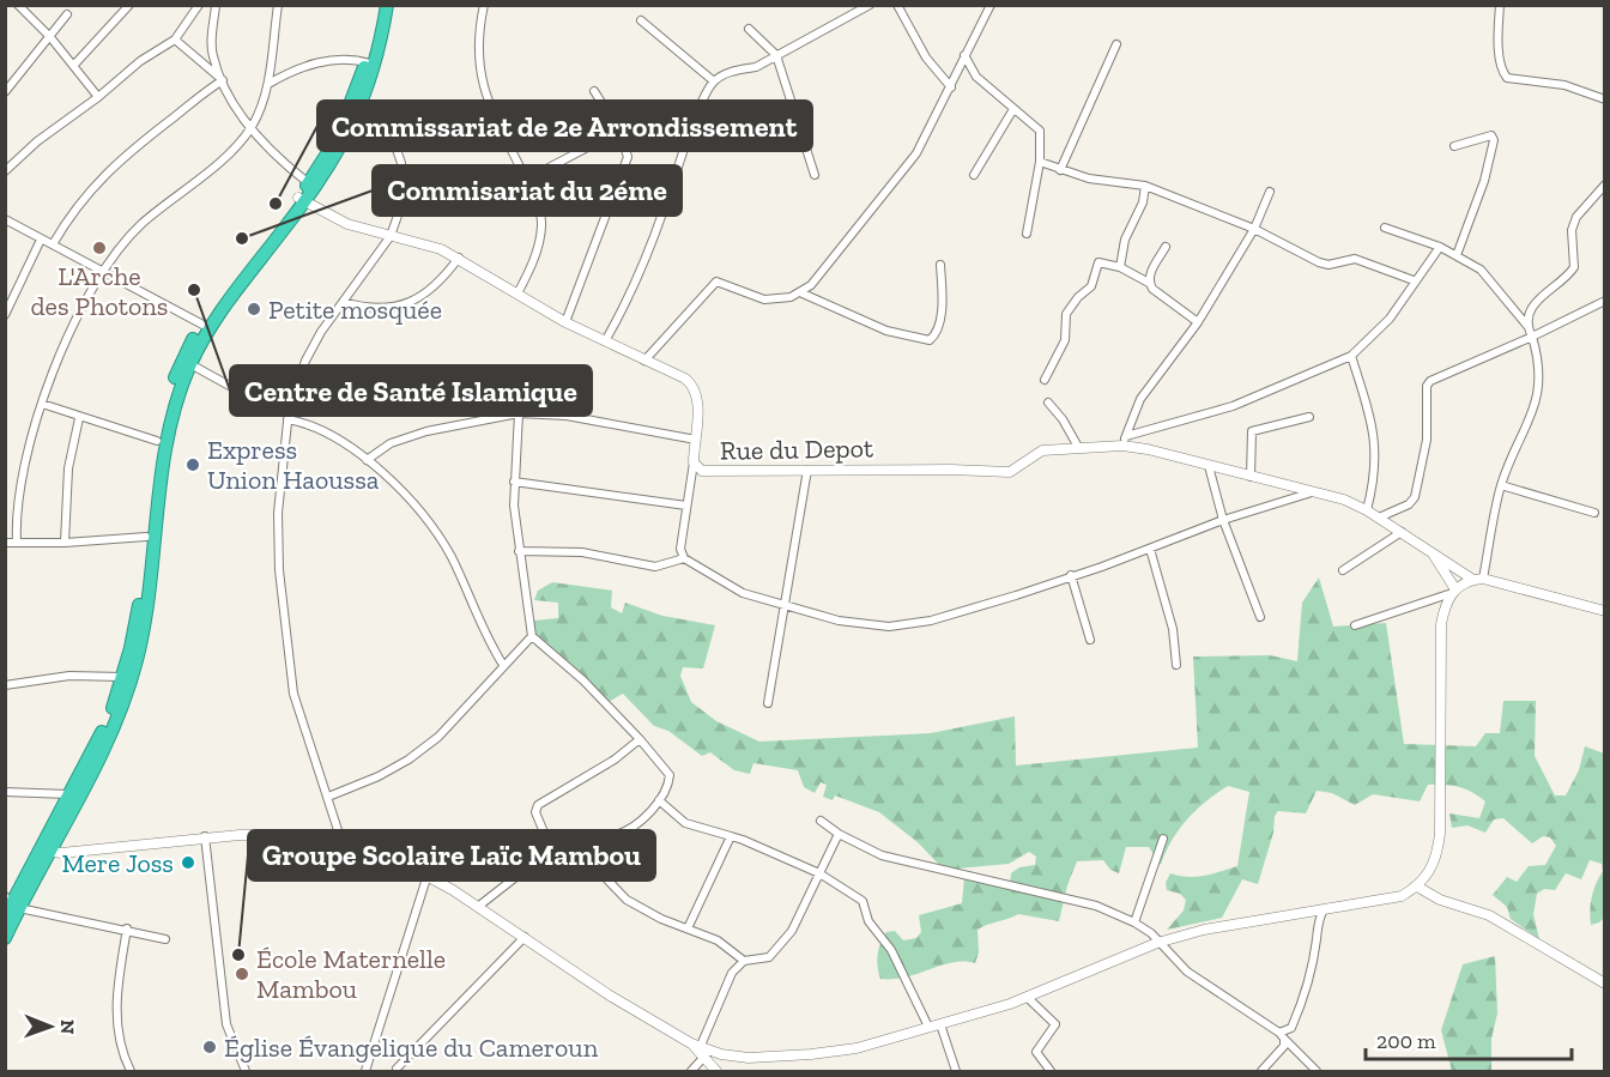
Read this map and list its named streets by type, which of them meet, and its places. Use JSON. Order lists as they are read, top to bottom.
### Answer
{
  "streets": {
    "street": ["Rue du Depot"]
  },
  "places": [
    "Commissariat de 2e Arrondissement",
    "Commisariat du 2éme",
    "L'Arche des Photons",
    "Centre de Santé Islamique",
    "Petite mosquée",
    "Express Union Haoussa",
    "Mere Joss",
    "Groupe Scolaire Laïc Mambou",
    "École Maternelle Mambou",
    "Église Évangelique du Cameroun"
  ],
  "scale_bar": "200 m",
  "north": "right"
}
